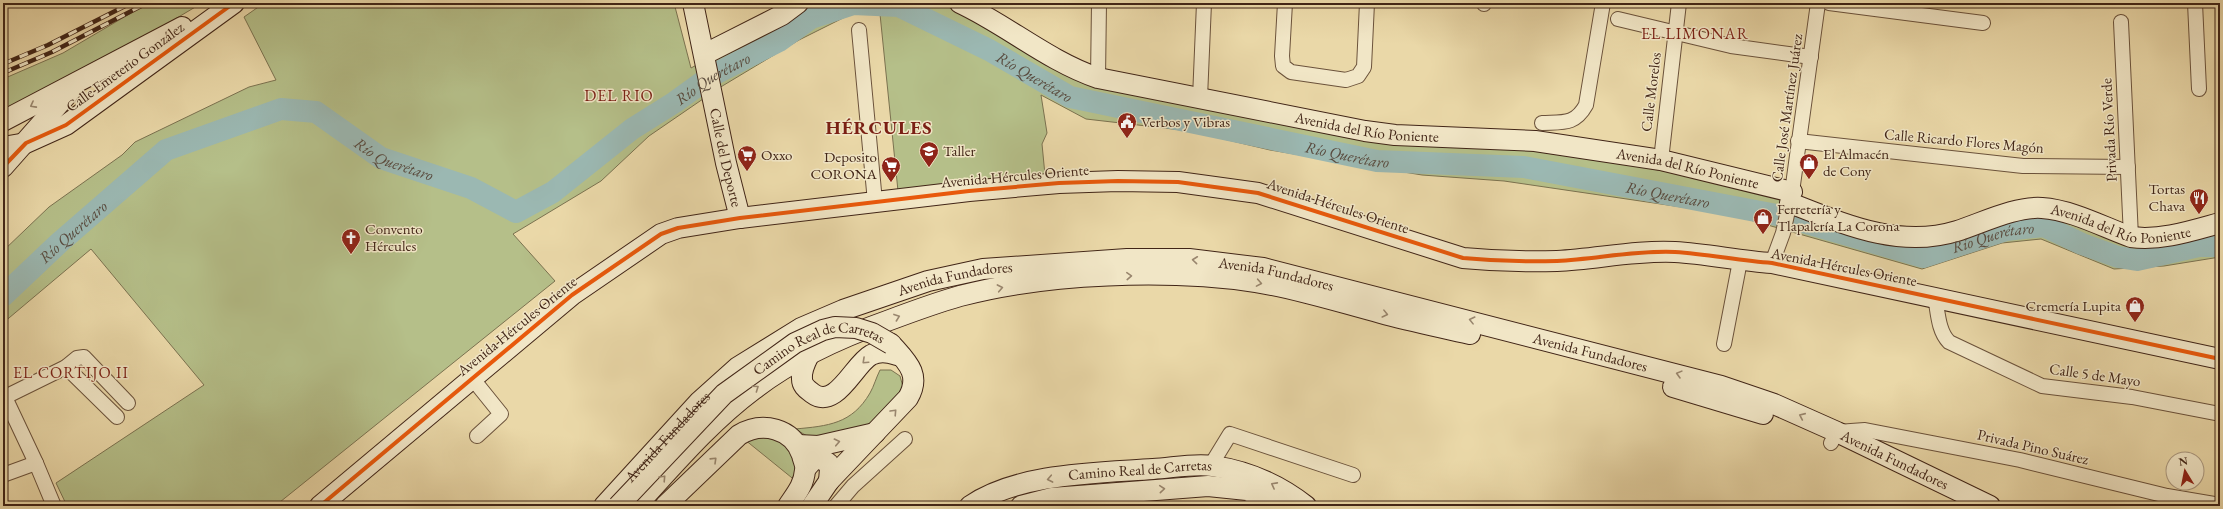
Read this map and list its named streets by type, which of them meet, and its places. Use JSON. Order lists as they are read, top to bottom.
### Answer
{
  "streets": {
    "street": [
      "Calle Emeterio González",
      "Calle Morelos",
      "Calle José Martínez Juárez",
      "Avenida del Río Poniente",
      "Privada Río Verde",
      "Calle Ricardo Flores Magón",
      "Calle del Deporte",
      "Avenida Hércules Oriente",
      "Avenida Fundadores",
      "Camino Real de Carretas",
      "Calle 5 de Mayo",
      "Privada Pino Suárez"
    ]
  },
  "crossings": [
    ["Calle Morelos", "Avenida del Río Poniente"],
    ["Calle José Martínez Juárez", "Avenida del Río Poniente"],
    ["Calle José Martínez Juárez", "Calle Ricardo Flores Magón"],
    ["Calle José Martínez Juárez", "Avenida Hércules Oriente"],
    ["Avenida del Río Poniente", "Privada Río Verde"],
    ["Privada Río Verde", "Calle Ricardo Flores Magón"],
    ["Calle del Deporte", "Avenida Hércules Oriente"],
    ["Avenida Hércules Oriente", "Calle 5 de Mayo"],
    ["Avenida Fundadores", "Privada Pino Suárez"]
  ],
  "districts": [
    "EL LIMONAR",
    "DEL RIO",
    "HÉRCULES",
    "EL CORTIJO II"
  ],
  "water": ["Río Querétaro"],
  "places": {
    "public building": ["Verbos y Vibras"],
    "school or university": ["Taller"],
    "supermarket": ["Oxxo", "Deposito CORONA"],
    "shop": ["El Almacén de Cony", "Ferretería y Tlapalería La Corona", "Cremería Lupita"],
    "restaurant": ["Tortas Chava"],
    "church": ["Convento Hércules"]
  },
  "north": "top"
}
